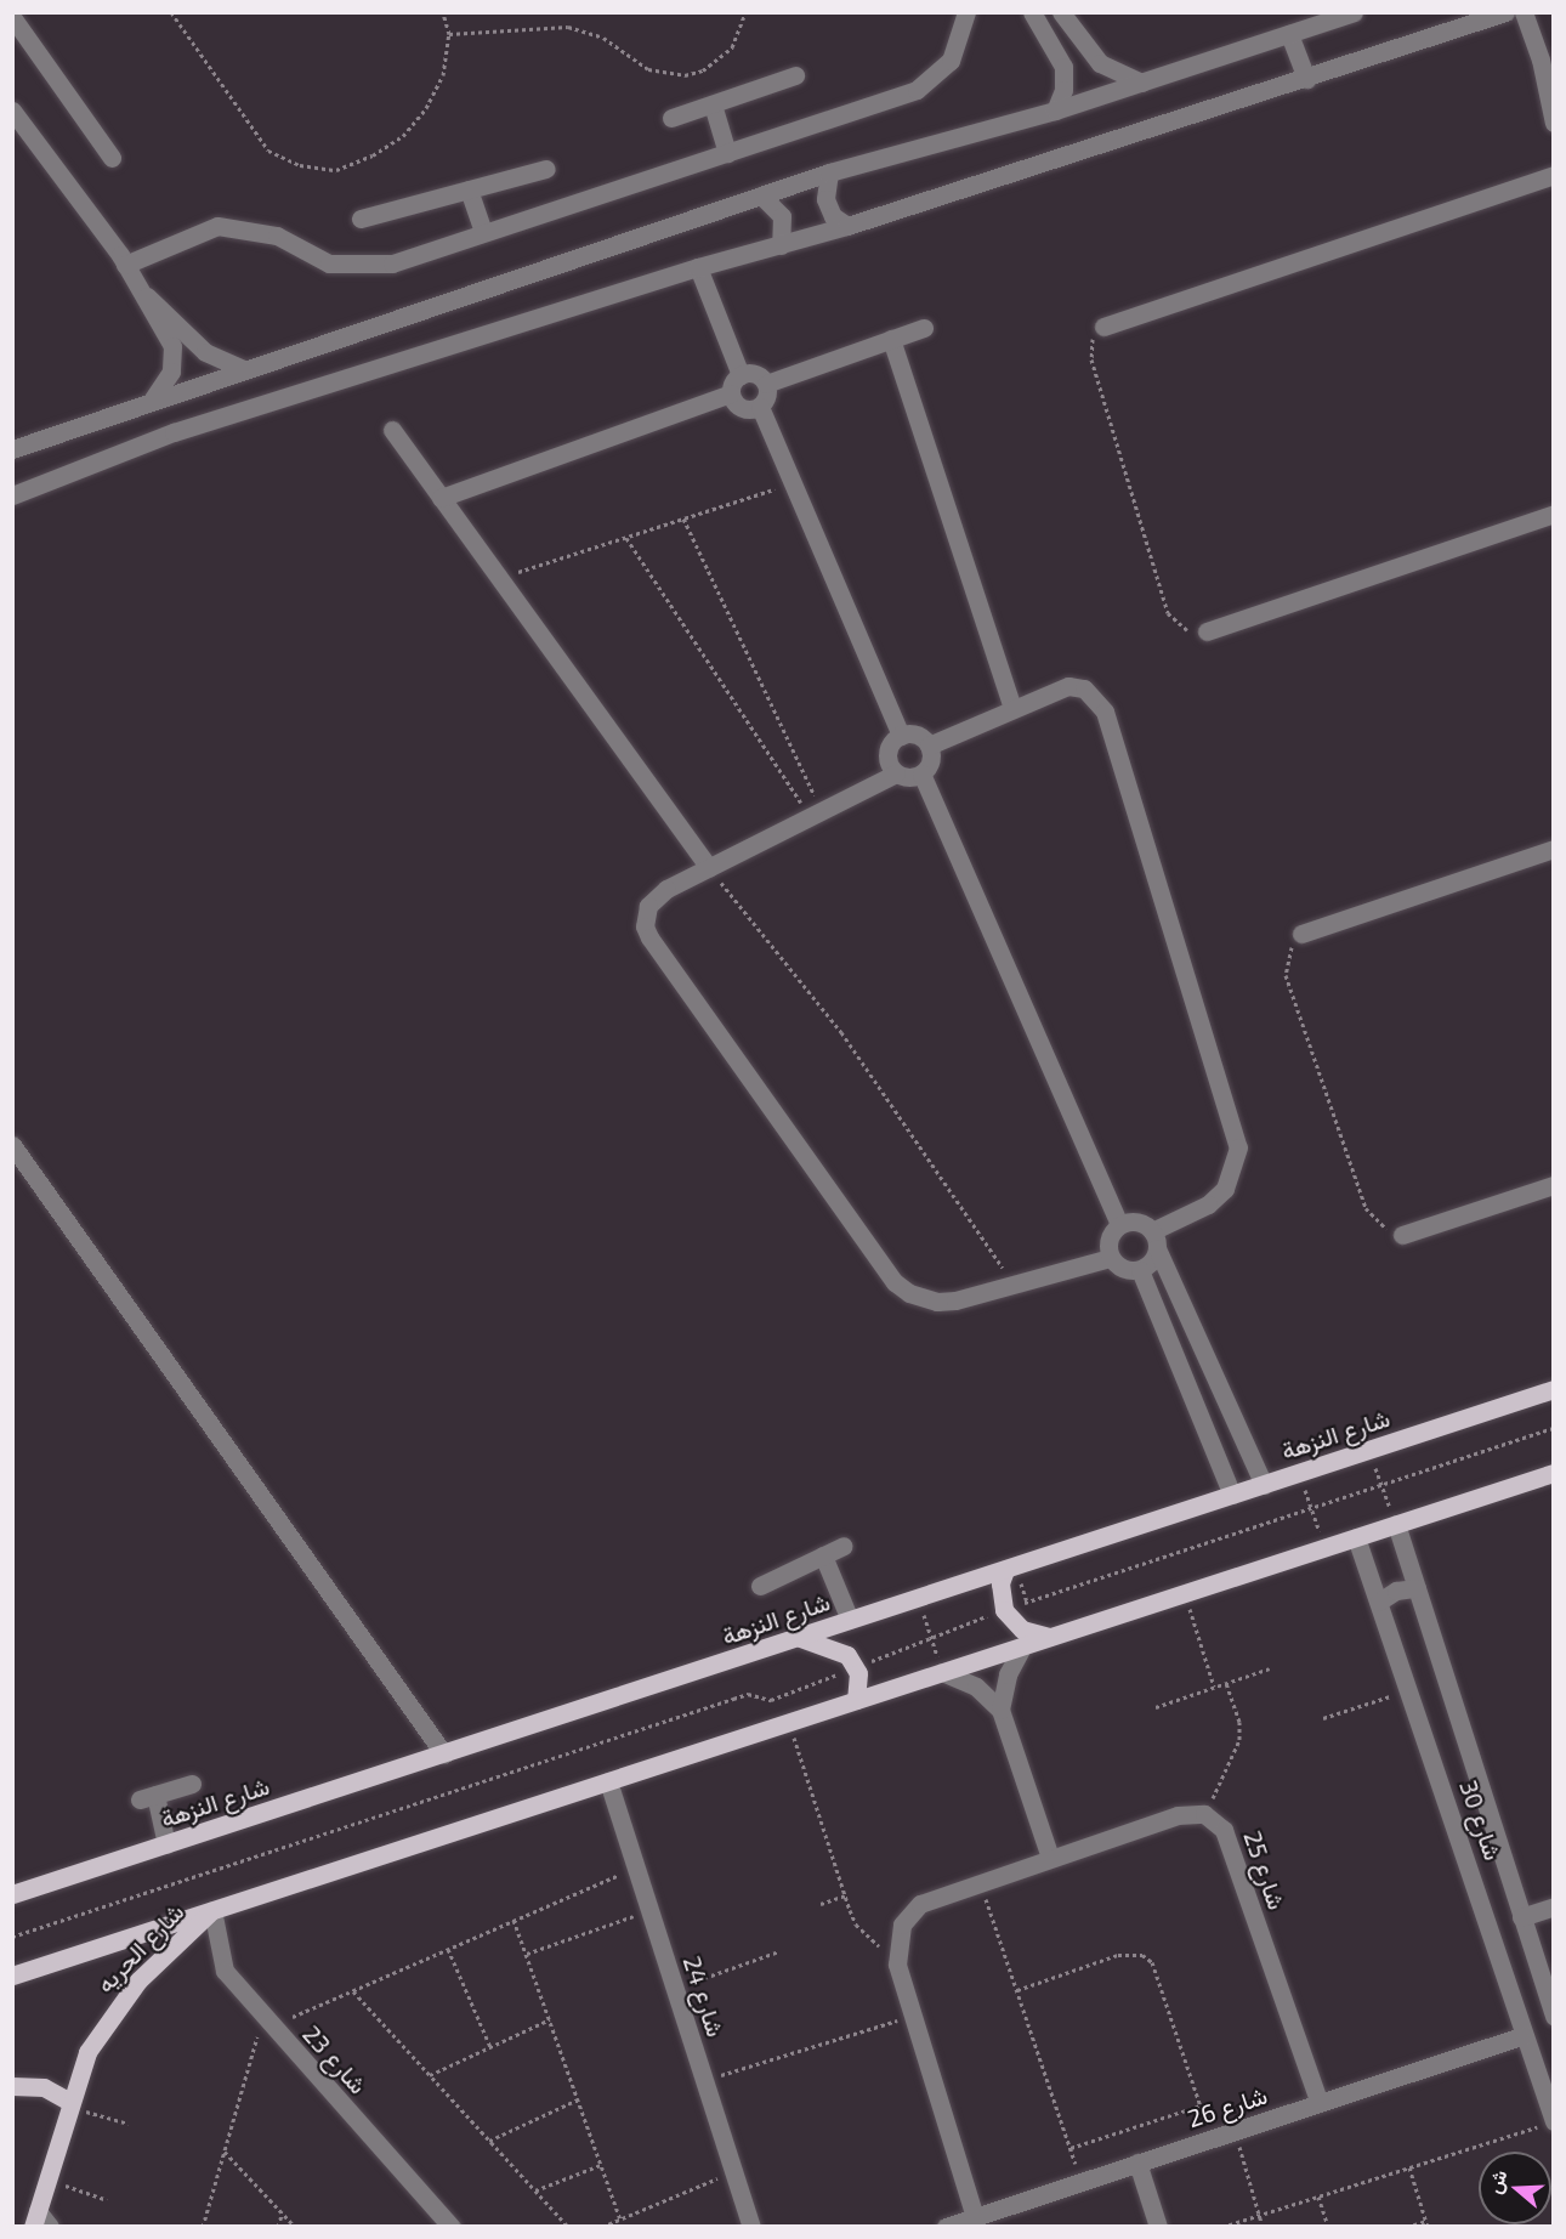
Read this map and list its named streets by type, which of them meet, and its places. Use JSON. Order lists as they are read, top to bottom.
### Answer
{
  "streets": {
    "main road": ["شارع النزهة", "شارع الحريه"],
    "street": [
      "شارع 30",
      "شارع 25",
      "شارع 24",
      "شارع 23",
      "شارع 26"
    ]
  },
  "crossings": [
    ["شارع 30", "شارع 26"],
    ["شارع 25", "شارع 26"],
    ["شارع الحريه", "شارع 23"]
  ],
  "north": "left"
}
